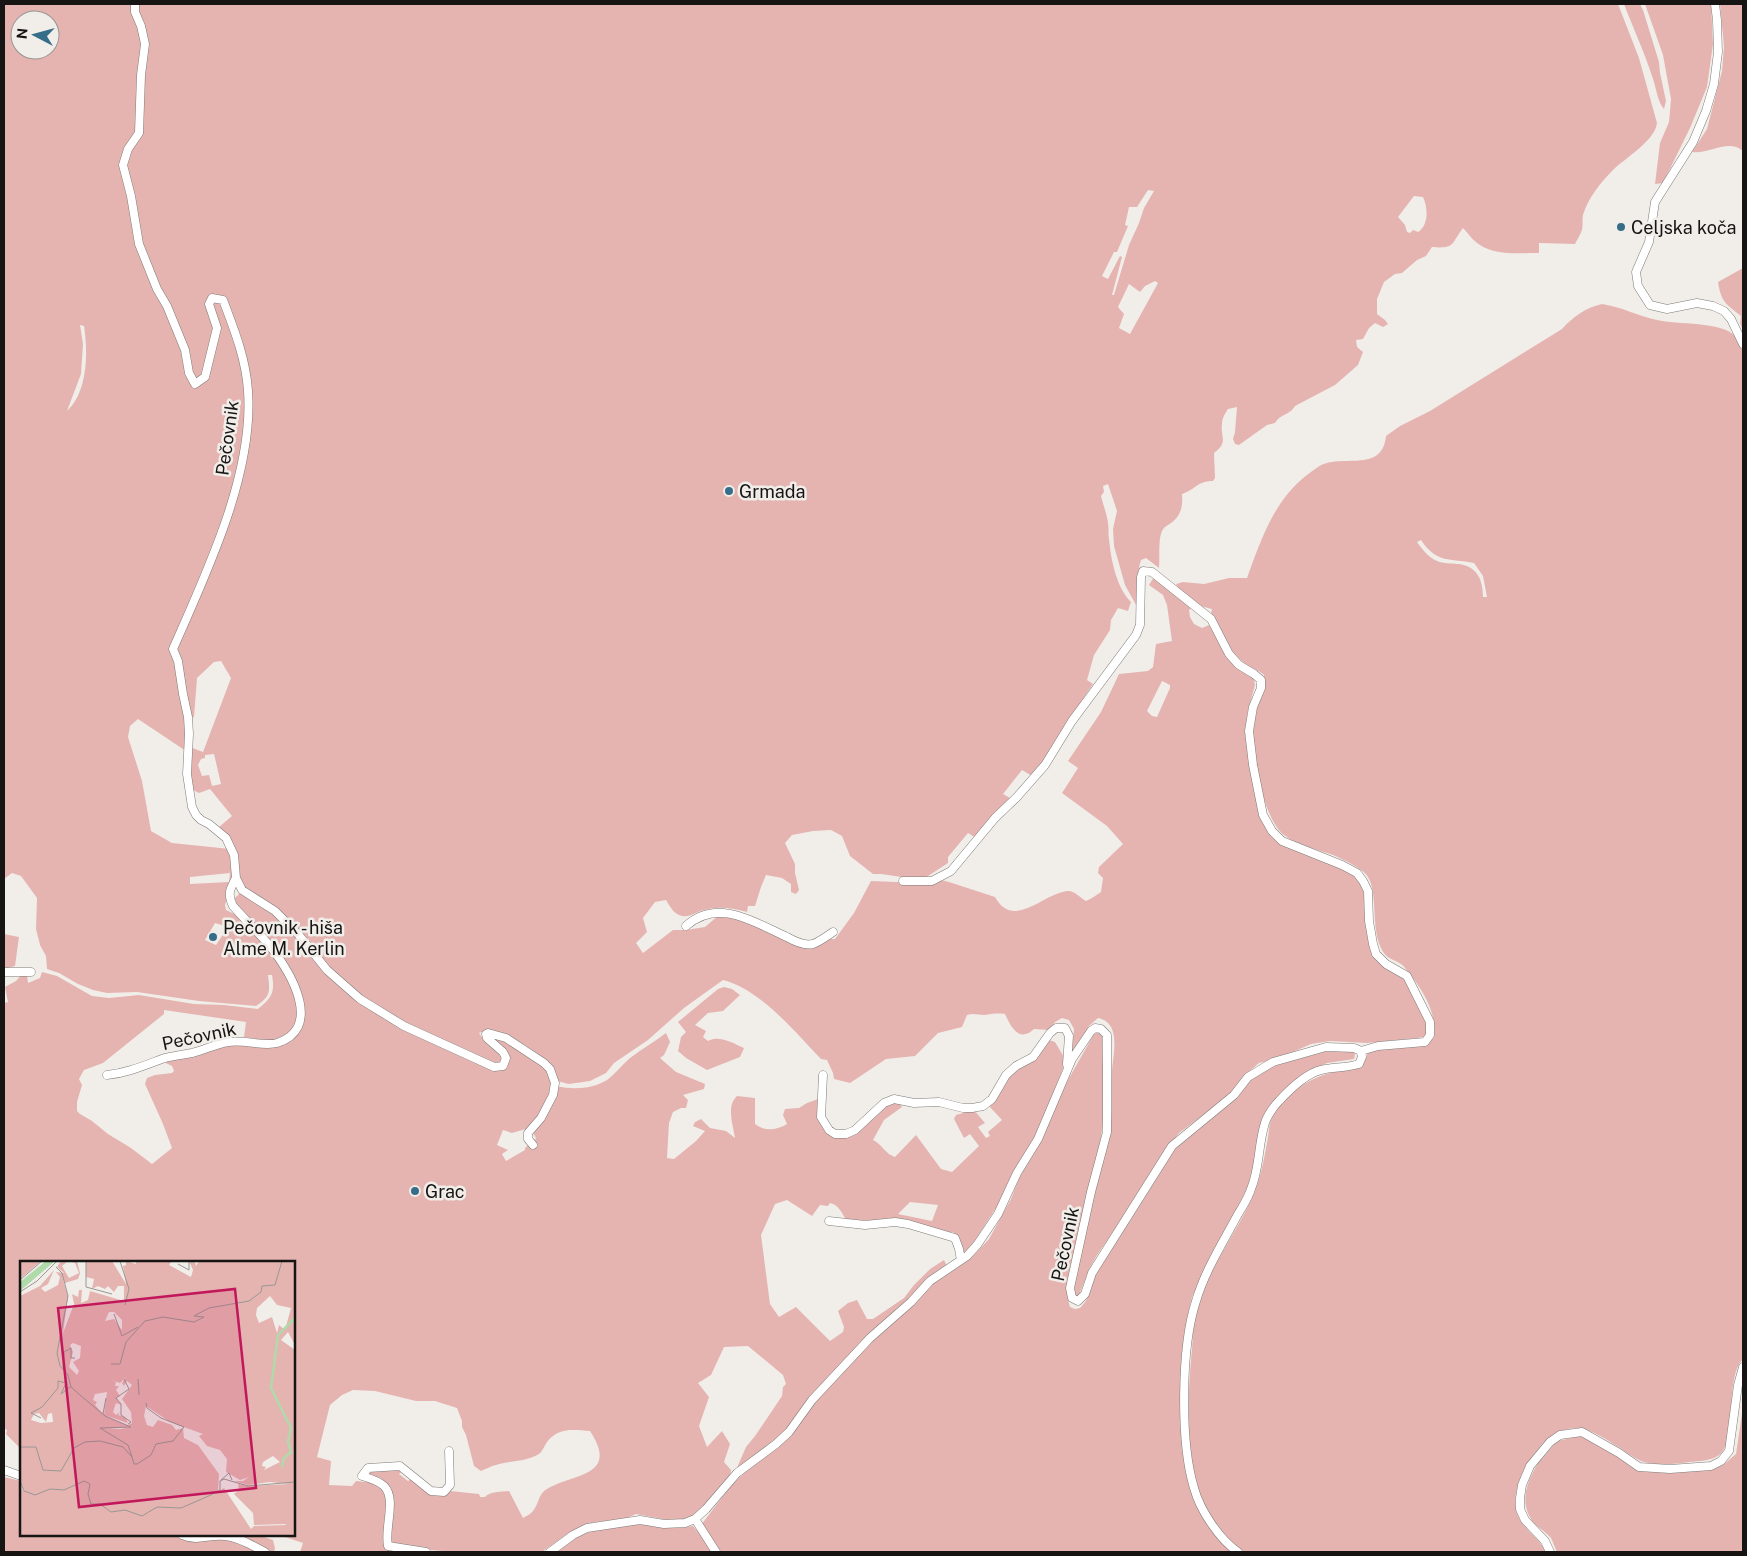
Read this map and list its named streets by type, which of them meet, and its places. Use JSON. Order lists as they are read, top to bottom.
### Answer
{
  "streets": {
    "street": ["Pečovnik"]
  },
  "places": [
    "Celjska koča",
    "Grmada",
    "Pečovnik - hiša Alme M. Kerlin",
    "Grac"
  ],
  "north": "left"
}
